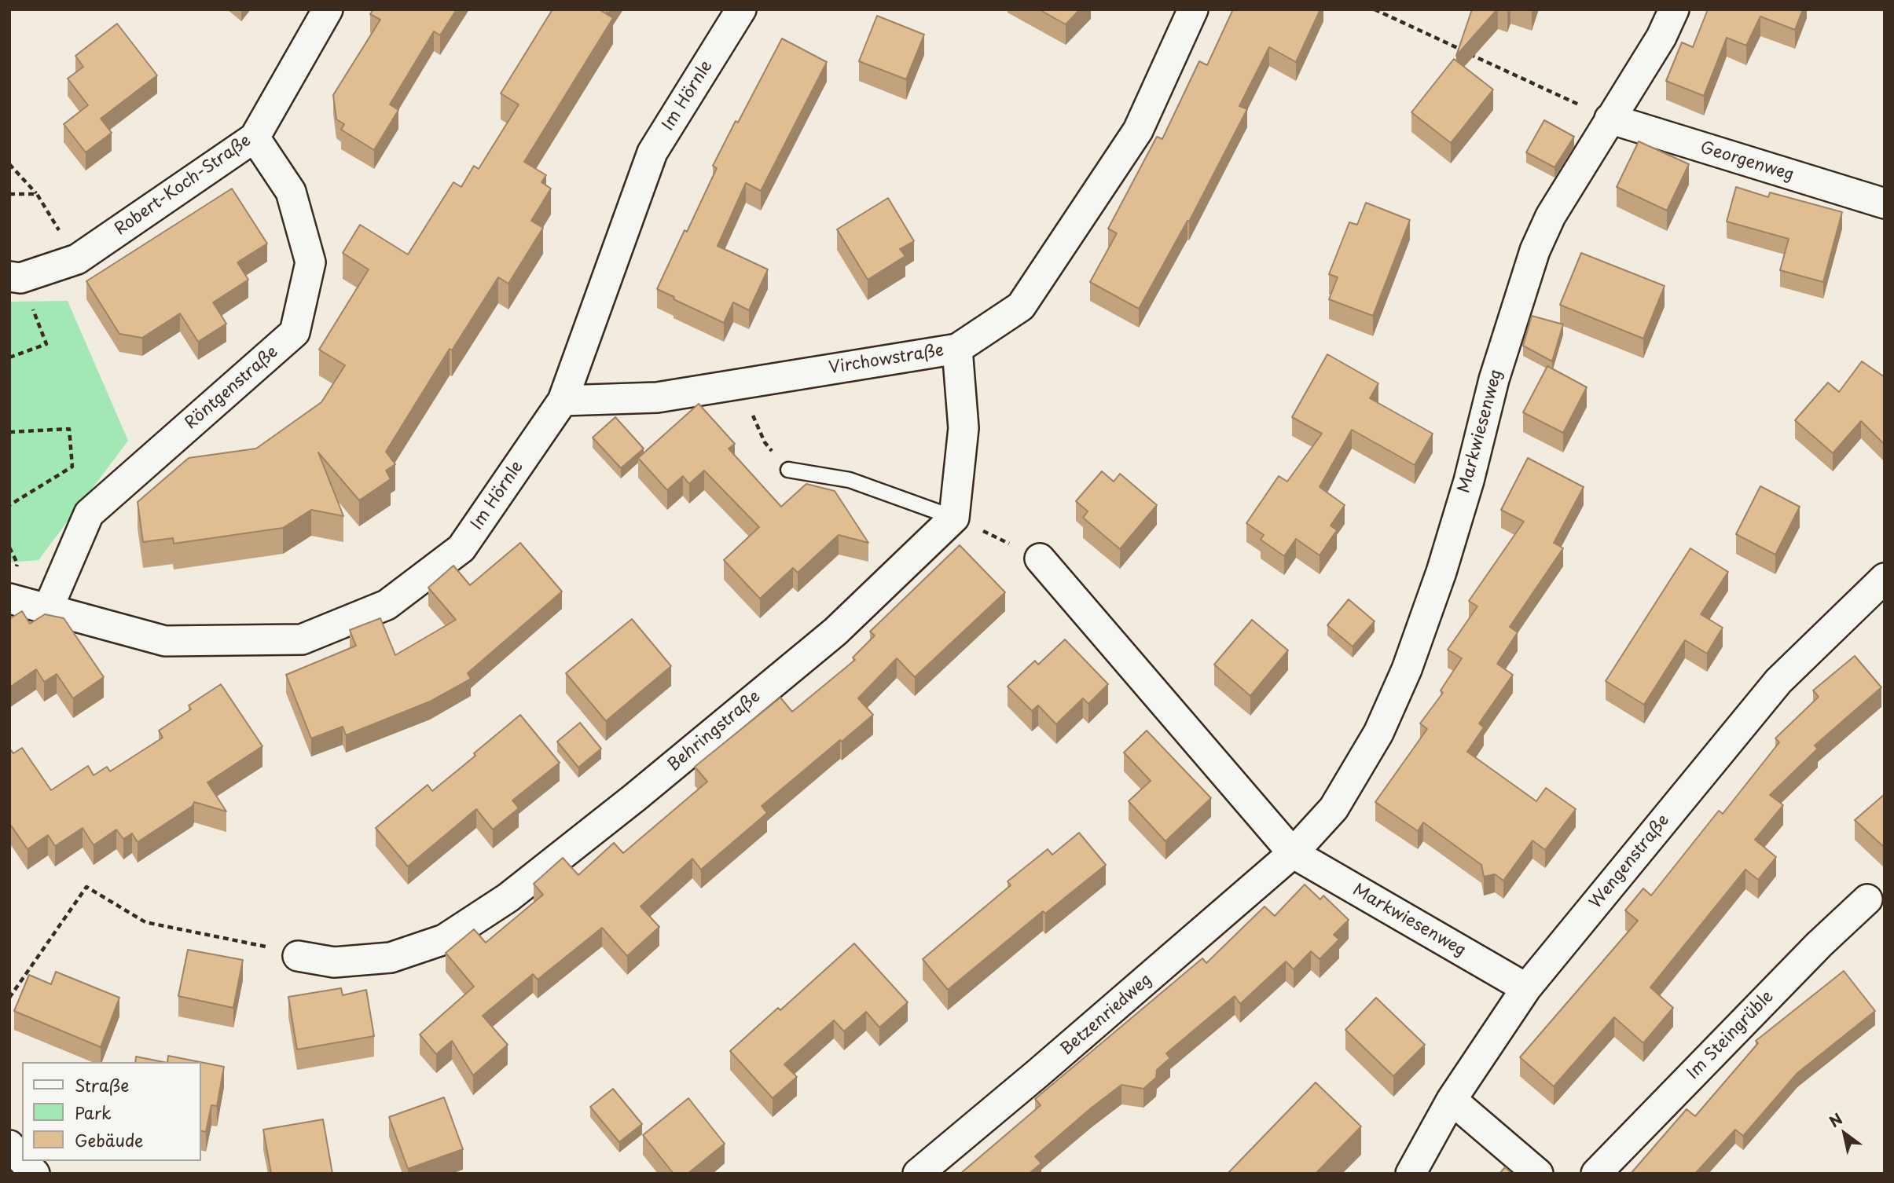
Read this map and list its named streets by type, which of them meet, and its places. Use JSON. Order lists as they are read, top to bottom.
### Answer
{
  "streets": {
    "street": [
      "Im Hörnle",
      "Georgenweg",
      "Robert-Koch-Straße",
      "Virchowstraße",
      "Röntgenstraße",
      "Markwiesenweg",
      "Behringstraße",
      "Wengenstraße",
      "Betzenriedweg",
      "Im Steingrüble"
    ]
  },
  "crossings": [
    ["Im Hörnle", "Virchowstraße"],
    ["Im Hörnle", "Röntgenstraße"],
    ["Georgenweg", "Markwiesenweg"],
    ["Robert-Koch-Straße", "Röntgenstraße"],
    ["Markwiesenweg", "Wengenstraße"],
    ["Markwiesenweg", "Betzenriedweg"]
  ],
  "legend": ["Straße", "Park", "Gebäude"],
  "north": "top left"
}
